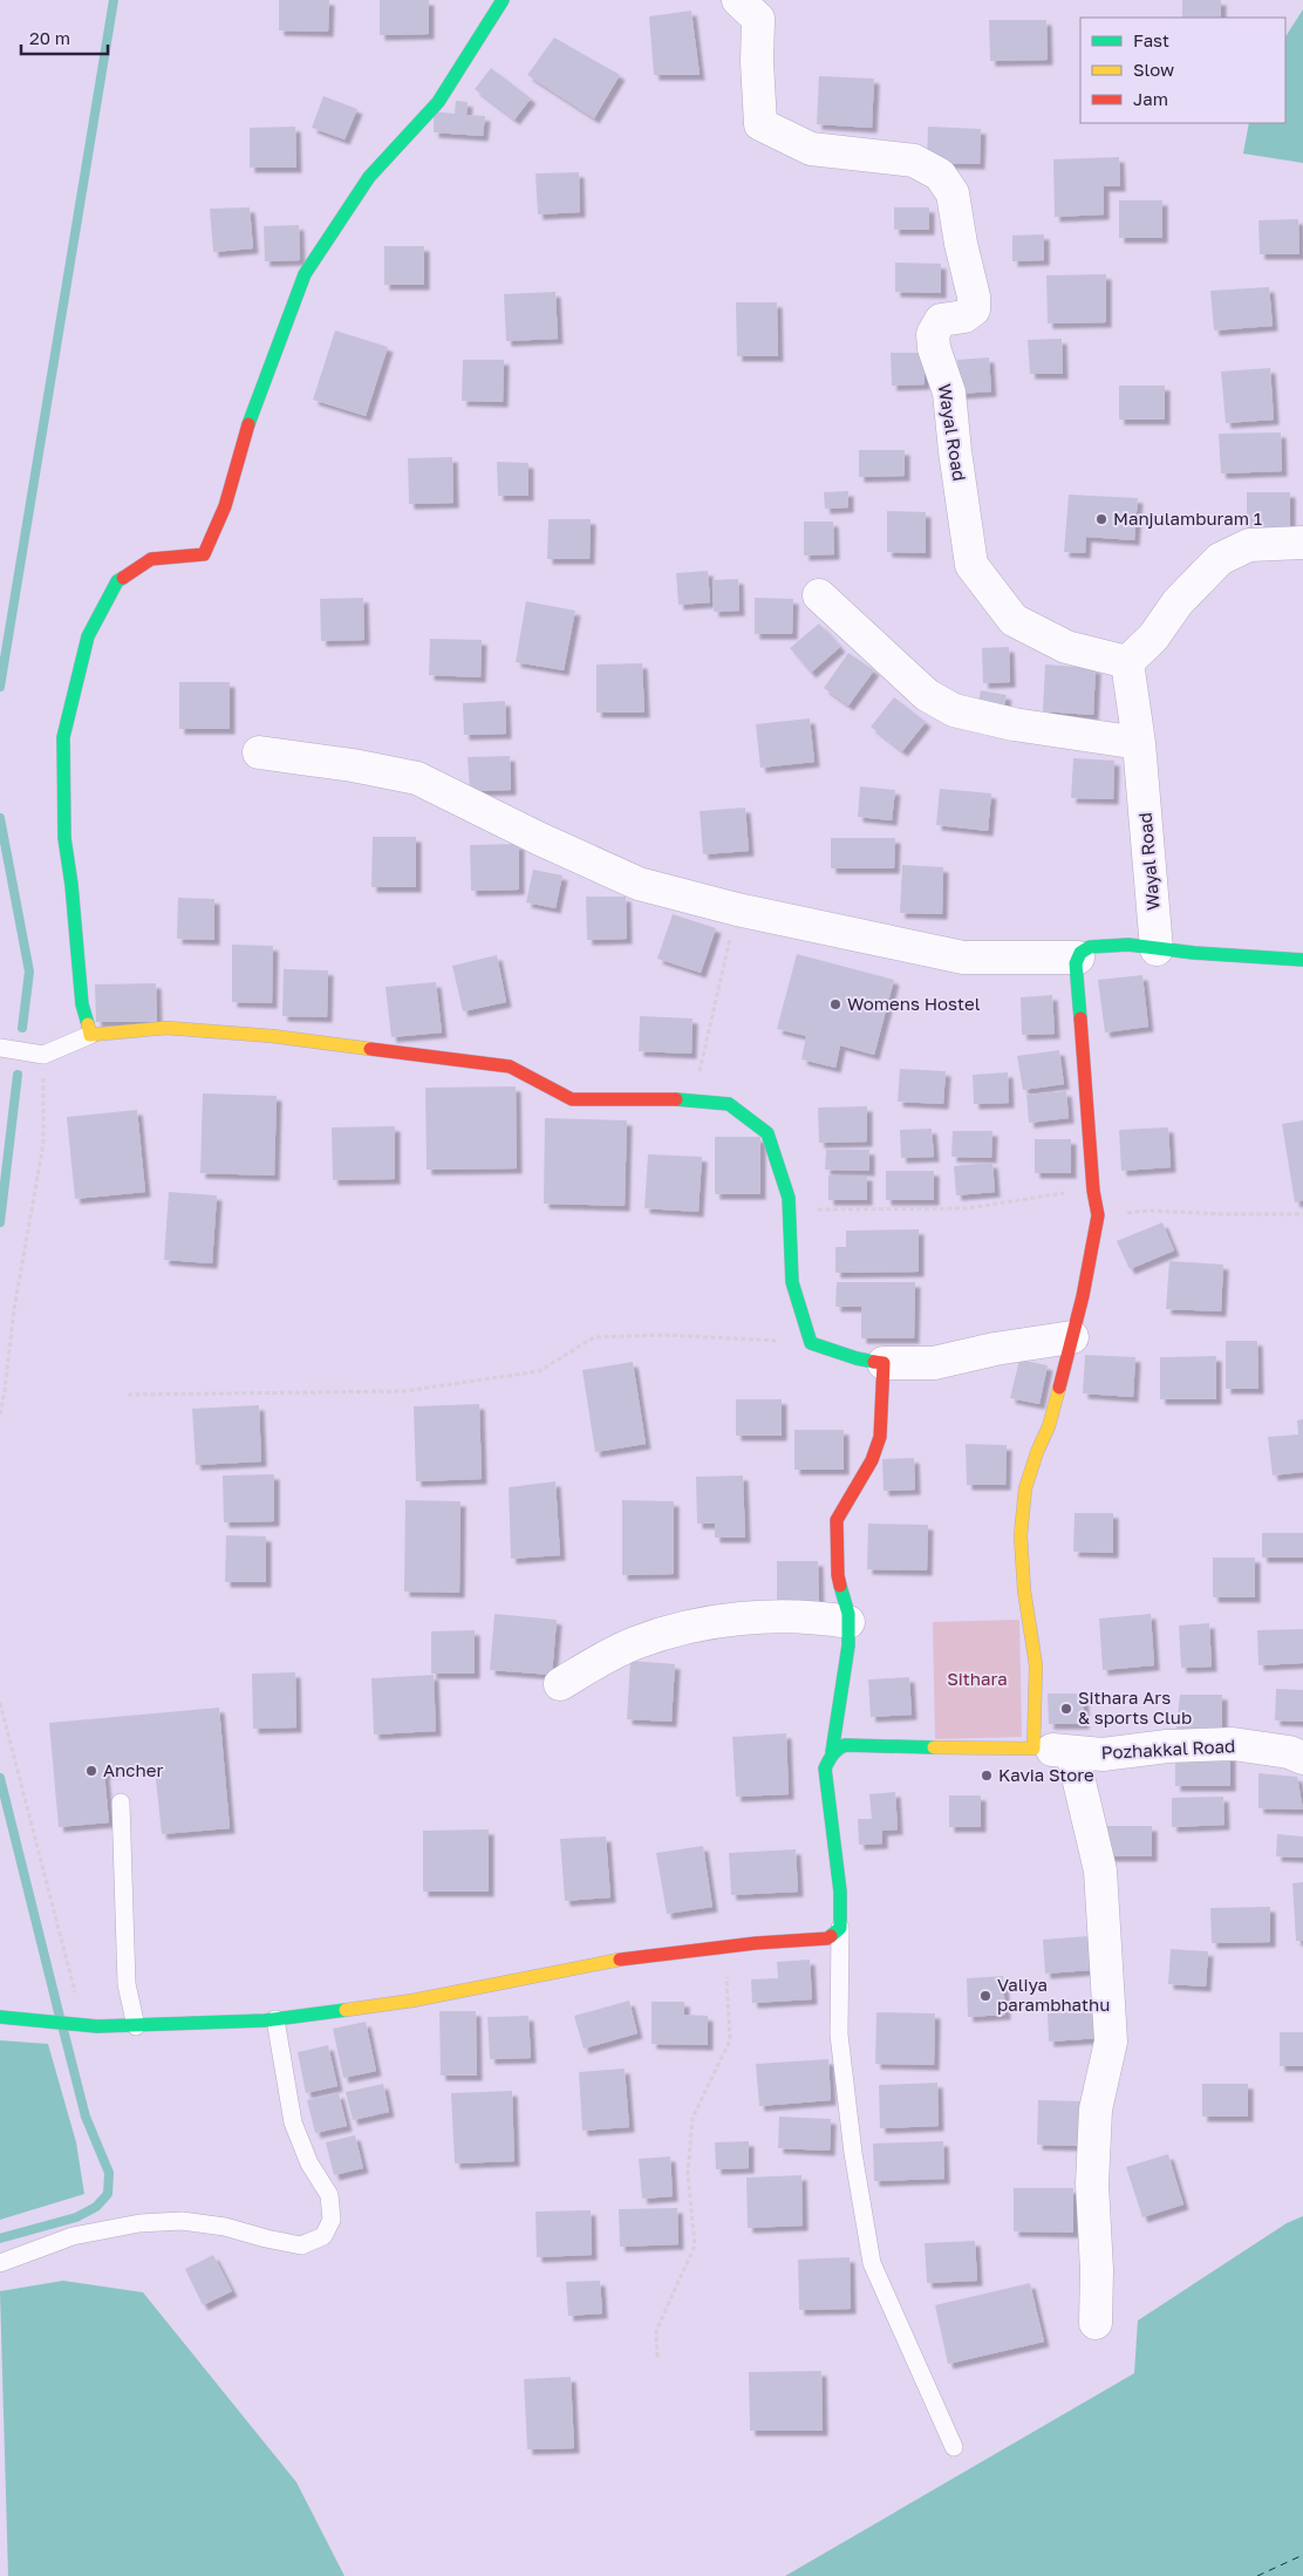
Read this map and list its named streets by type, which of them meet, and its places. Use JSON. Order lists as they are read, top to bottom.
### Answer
{
  "streets": {
    "street": ["Wayal Road", "Pozhakkal Road"]
  },
  "parks": ["Sithara"],
  "places": [
    "Manjulamburam 1",
    "Womens Hostel",
    "Sithara Ars & sports Club",
    "Ancher",
    "Kavia Store",
    "Valiya parambhathu"
  ],
  "legend": ["Fast", "Slow", "Jam"],
  "scale_bar": "20 m"
}
